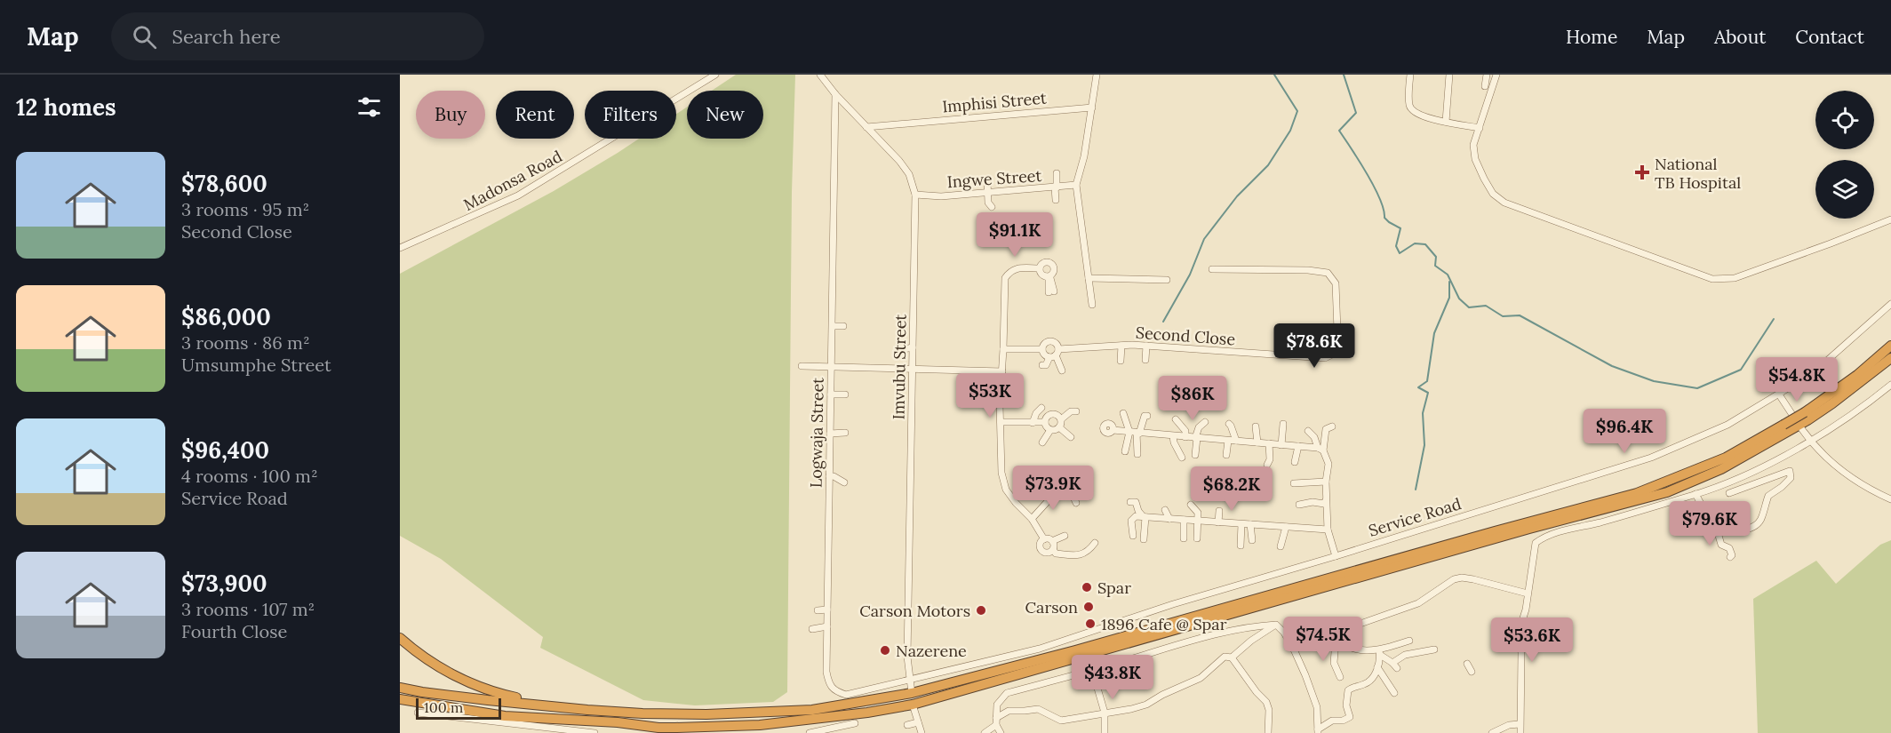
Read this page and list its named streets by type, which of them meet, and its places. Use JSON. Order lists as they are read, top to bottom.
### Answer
{
  "streets": {
    "street": [
      "Imphisi Street",
      "Ingwe Street",
      "Madonsa Road",
      "Second Close",
      "Imvubu Street",
      "Logwaja Street",
      "Service Road"
    ]
  },
  "crossings": [
    ["Imphisi Street", "Imvubu Street"],
    ["Ingwe Street", "Imvubu Street"],
    ["Imvubu Street", "Logwaja Street"],
    ["Imvubu Street", "Service Road"],
    ["Logwaja Street", "Service Road"]
  ],
  "places": {
    "health": ["National TB Hospital"],
    "other": [
      "Spar",
      "Carson",
      "Carson Motors",
      "1896 Cafe @ Spar",
      "Nazerene"
    ]
  },
  "scale_bar": "100 m",
  "page": {
    "header": "Map",
    "search": "Search here",
    "nav": [
      "Home",
      "Map",
      "About",
      "Contact"
    ],
    "heading": "12 homes",
    "chip": [
      "Buy",
      "Rent",
      "Filters",
      "New"
    ],
    "list": [
      {
        "name": "$78,600",
        "note": "3 rooms · 95 m² · Second Close"
      },
      {
        "name": "$86,000",
        "note": "3 rooms · 86 m² · Umsumphe Street"
      },
      {
        "name": "$96,400",
        "note": "4 rooms · 100 m² · Service Road"
      },
      {
        "name": "$73,900",
        "note": "3 rooms · 107 m² · Fourth Close"
      }
    ],
    "price": [
      "$91.1K",
      "$78.6K",
      "$54.8K",
      "$53K",
      "$86K",
      "$96.4K",
      "$73.9K",
      "$68.2K",
      "$79.6K",
      "$74.5K",
      "$53.6K",
      "$43.8K"
    ],
    "scale": "100 m"
  }
}
